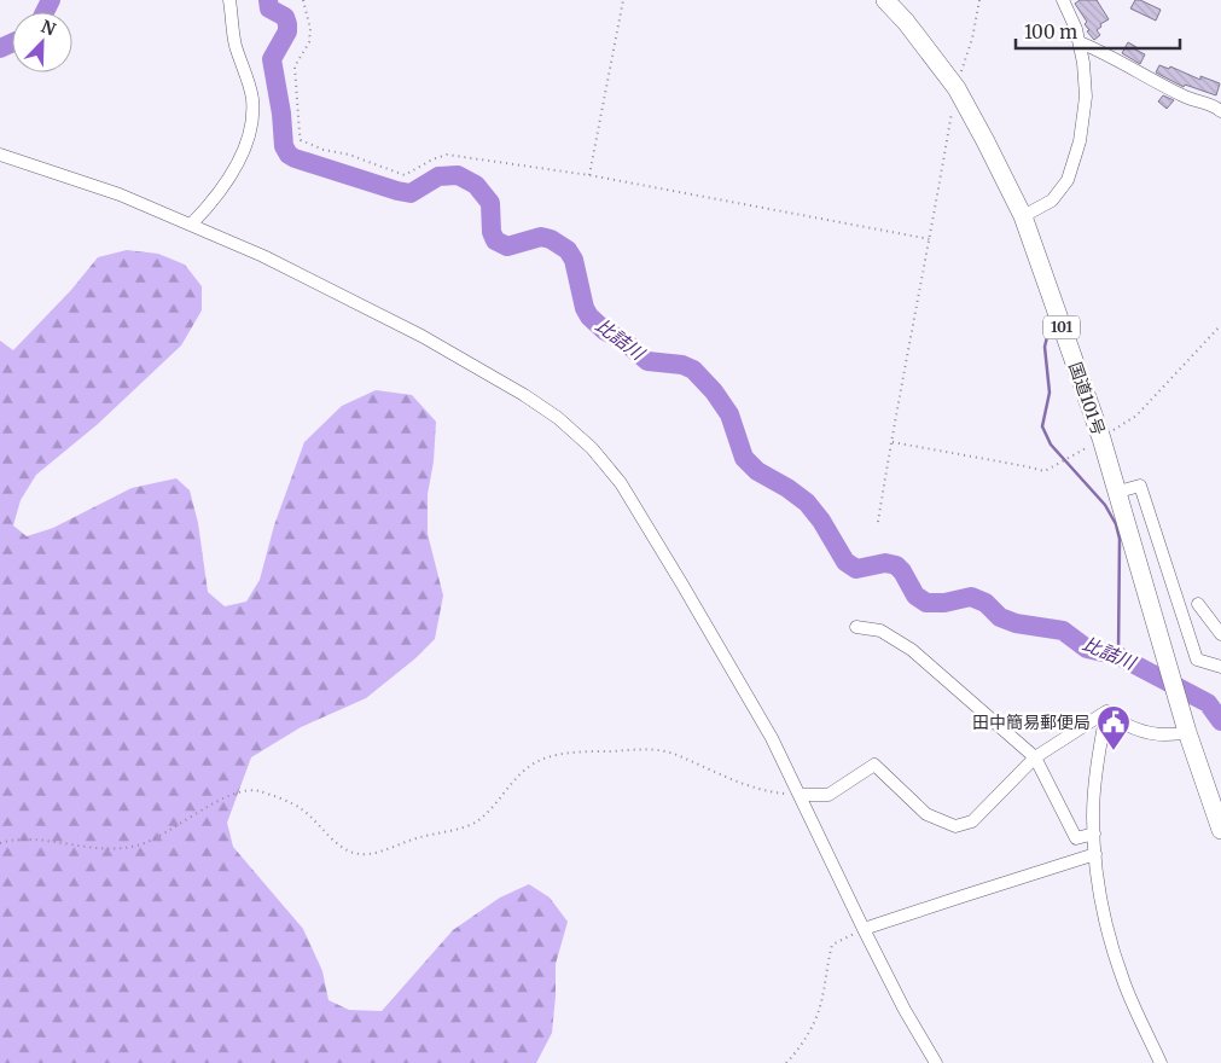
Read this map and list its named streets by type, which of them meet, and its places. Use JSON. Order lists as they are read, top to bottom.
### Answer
{
  "streets": {
    "highway": ["101", "国道101号"]
  },
  "water": ["比詰川"],
  "places": {
    "public building": ["田中簡易郵便局"]
  },
  "scale_bar": "100 m",
  "north": "top right"
}
